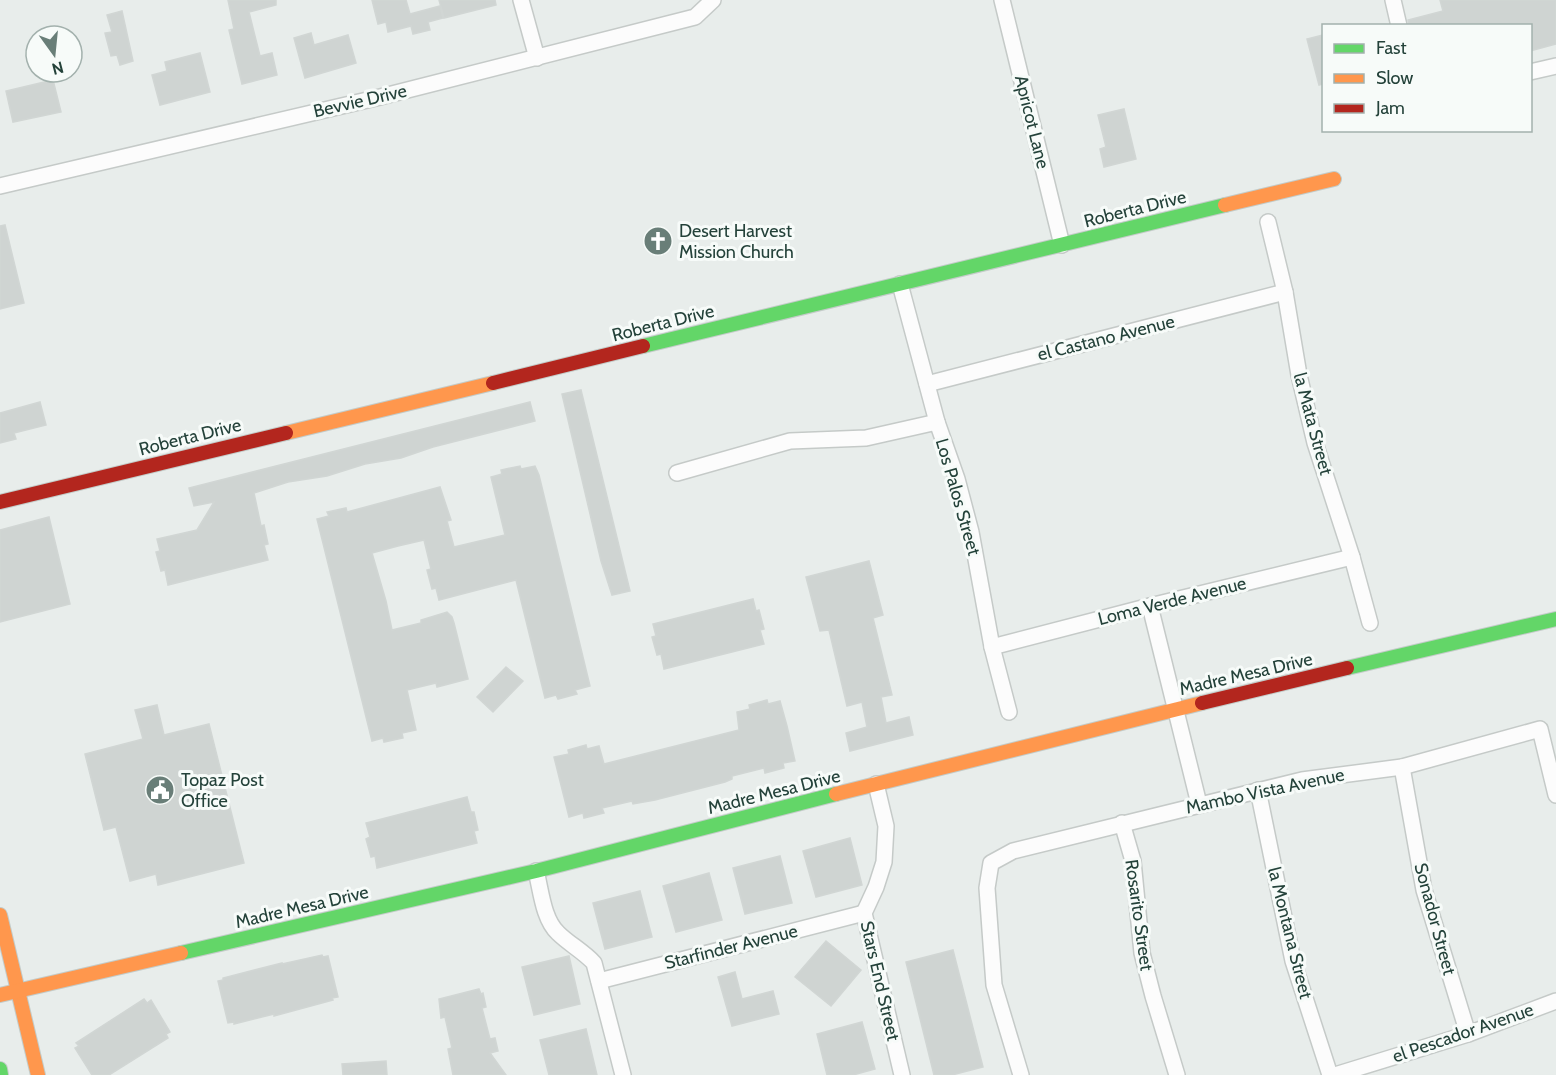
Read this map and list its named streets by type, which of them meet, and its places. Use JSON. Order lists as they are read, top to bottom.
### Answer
{
  "streets": {
    "street": [
      "Bevvie Drive",
      "Apricot Lane",
      "Roberta Drive",
      "el Castano Avenue",
      "la Mata Street",
      "Los Palos Street",
      "Loma Verde Avenue",
      "Madre Mesa Drive",
      "Mambo Vista Avenue",
      "Rosarito Street",
      "Sonador Street",
      "la Montana Street",
      "Starfinder Avenue",
      "Stars End Street",
      "el Pescador Avenue"
    ]
  },
  "crossings": [
    ["Apricot Lane", "Roberta Drive"],
    ["Roberta Drive", "Los Palos Street"],
    ["el Castano Avenue", "la Mata Street"],
    ["el Castano Avenue", "Los Palos Street"],
    ["la Mata Street", "Loma Verde Avenue"],
    ["Los Palos Street", "Loma Verde Avenue"],
    ["Madre Mesa Drive", "Stars End Street"],
    ["Mambo Vista Avenue", "Rosarito Street"],
    ["Mambo Vista Avenue", "Sonador Street"],
    ["Mambo Vista Avenue", "la Montana Street"],
    ["Sonador Street", "el Pescador Avenue"],
    ["Starfinder Avenue", "Stars End Street"]
  ],
  "places": {
    "church": ["Desert Harvest Mission Church"],
    "public building": ["Topaz Post Office"]
  },
  "legend": ["Fast", "Slow", "Jam"],
  "north": "bottom"
}
